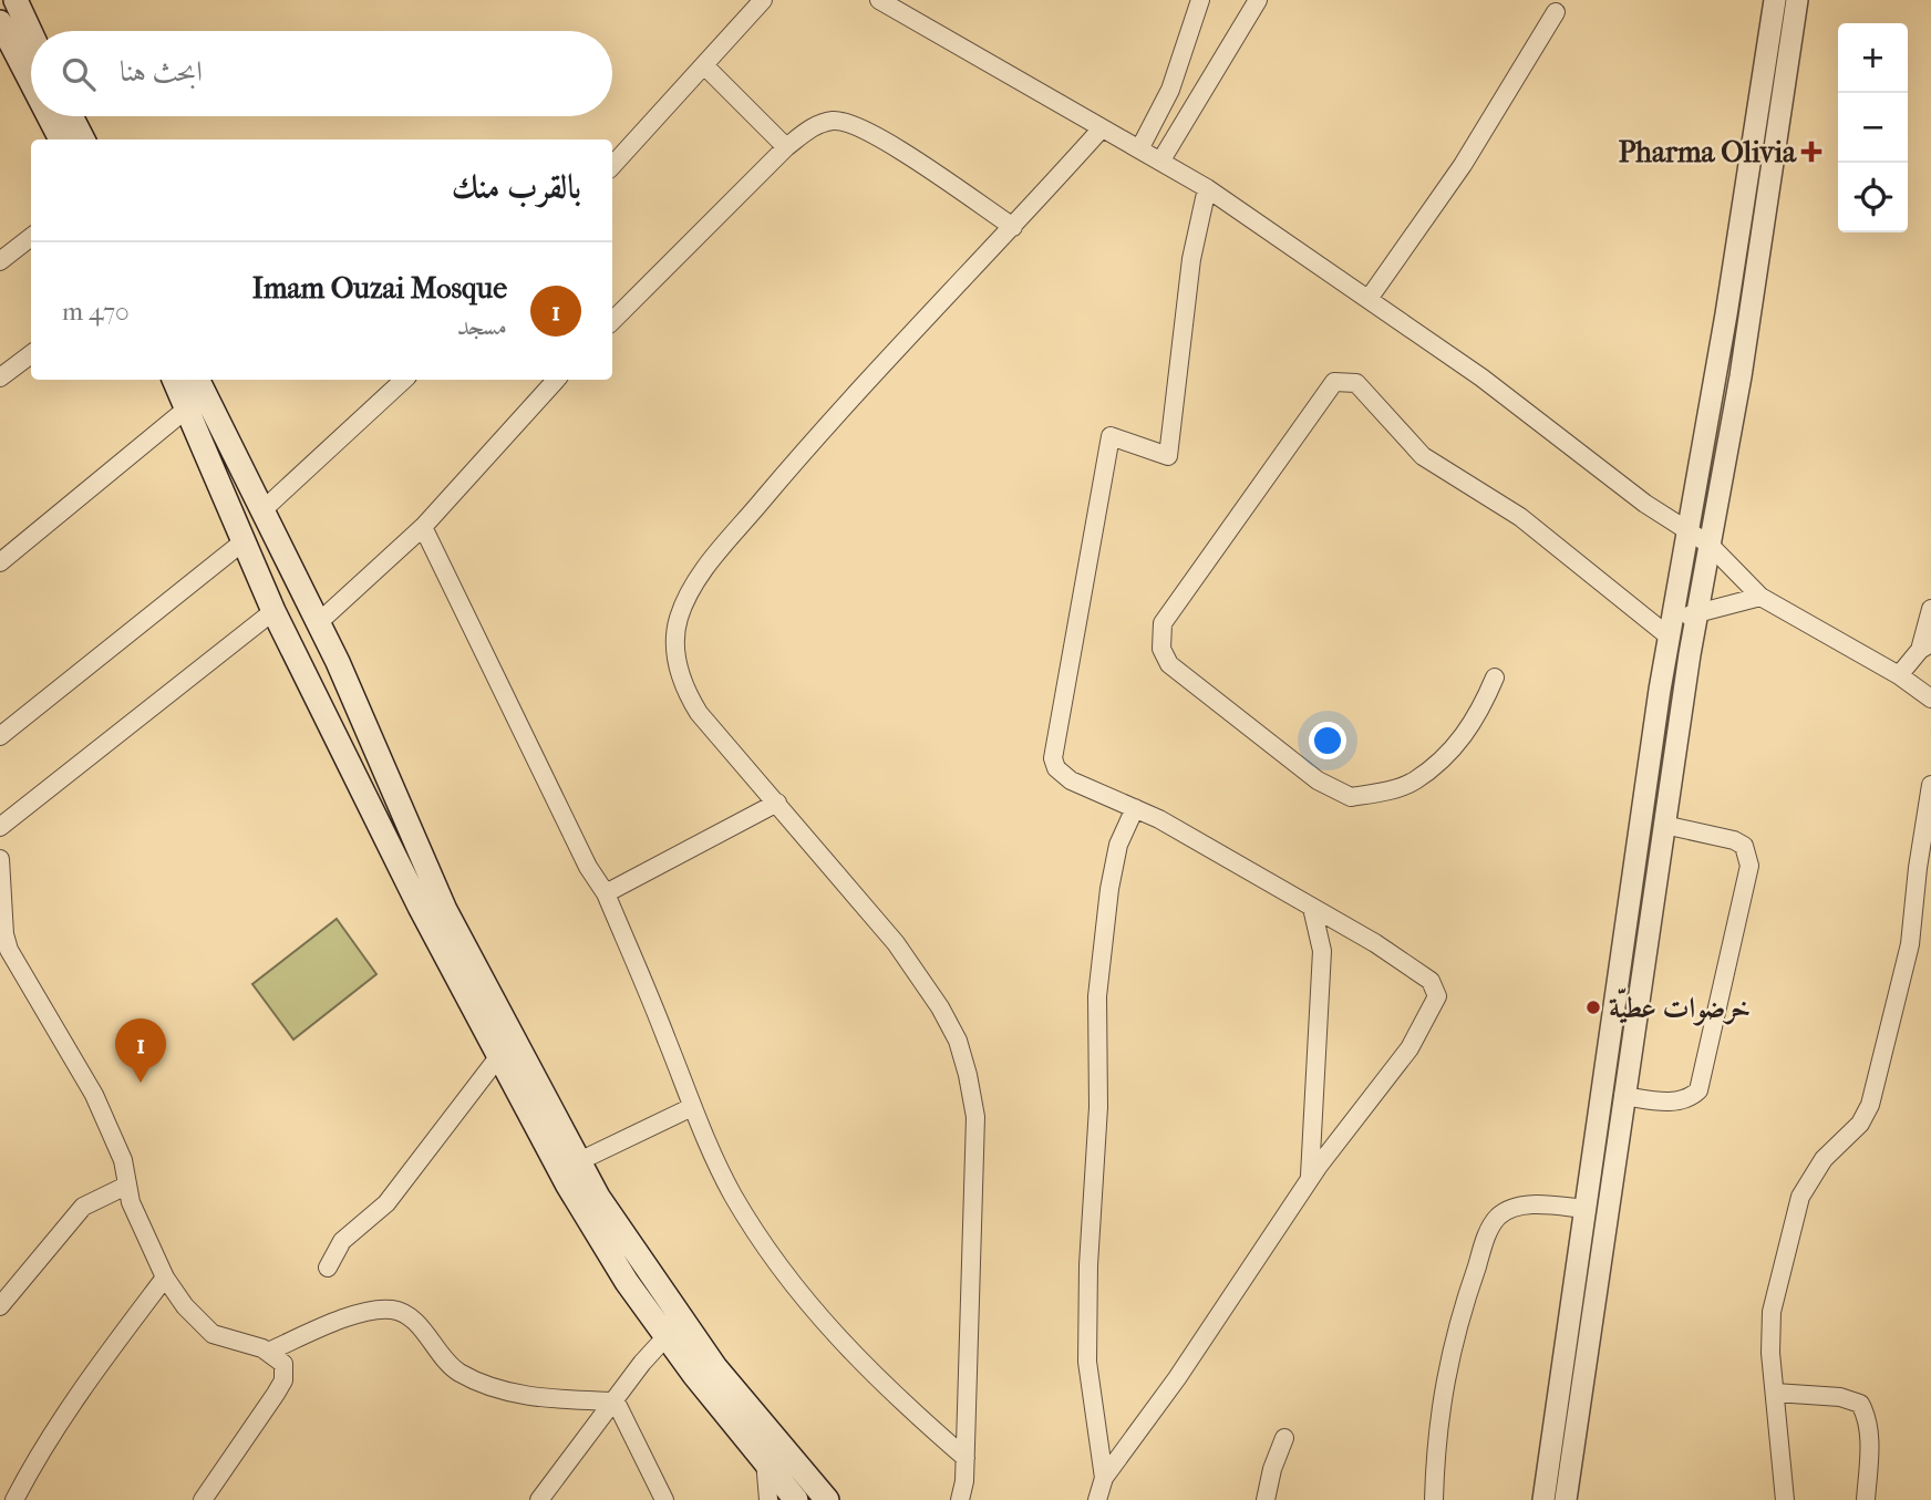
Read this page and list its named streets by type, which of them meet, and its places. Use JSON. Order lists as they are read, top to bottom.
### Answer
{
  "places": {
    "health": ["Pharma Olivia"],
    "other": ["خرضوات عطيّة"]
  },
  "page": {
    "map_buttons": ["+", "−"],
    "search": "ابحث هنا",
    "heading": "بالقرب منك",
    "list": [
      {
        "mark": "1",
        "name": "Imam Ouzai Mosque",
        "note": "مسجد",
        "value": "470 m"
      }
    ],
    "pins": "1"
  }
}
